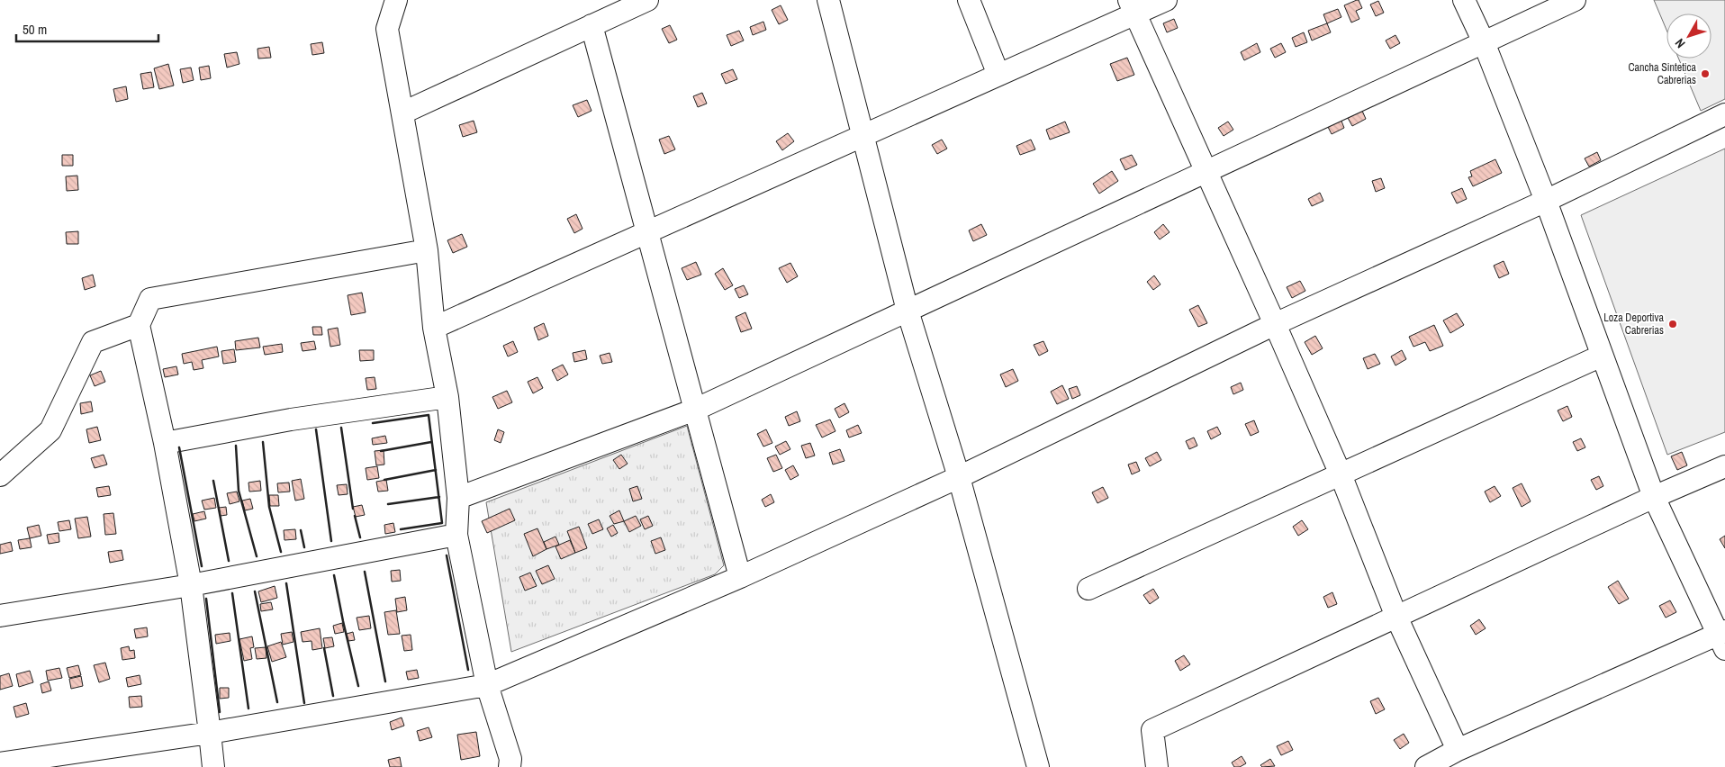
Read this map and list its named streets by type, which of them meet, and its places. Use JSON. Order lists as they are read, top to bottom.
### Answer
{
  "places": ["Cancha Sintetica Cabrerias", "Loza Deportiva Cabrerias"],
  "scale_bar": "50 m",
  "north": "bottom left"
}
